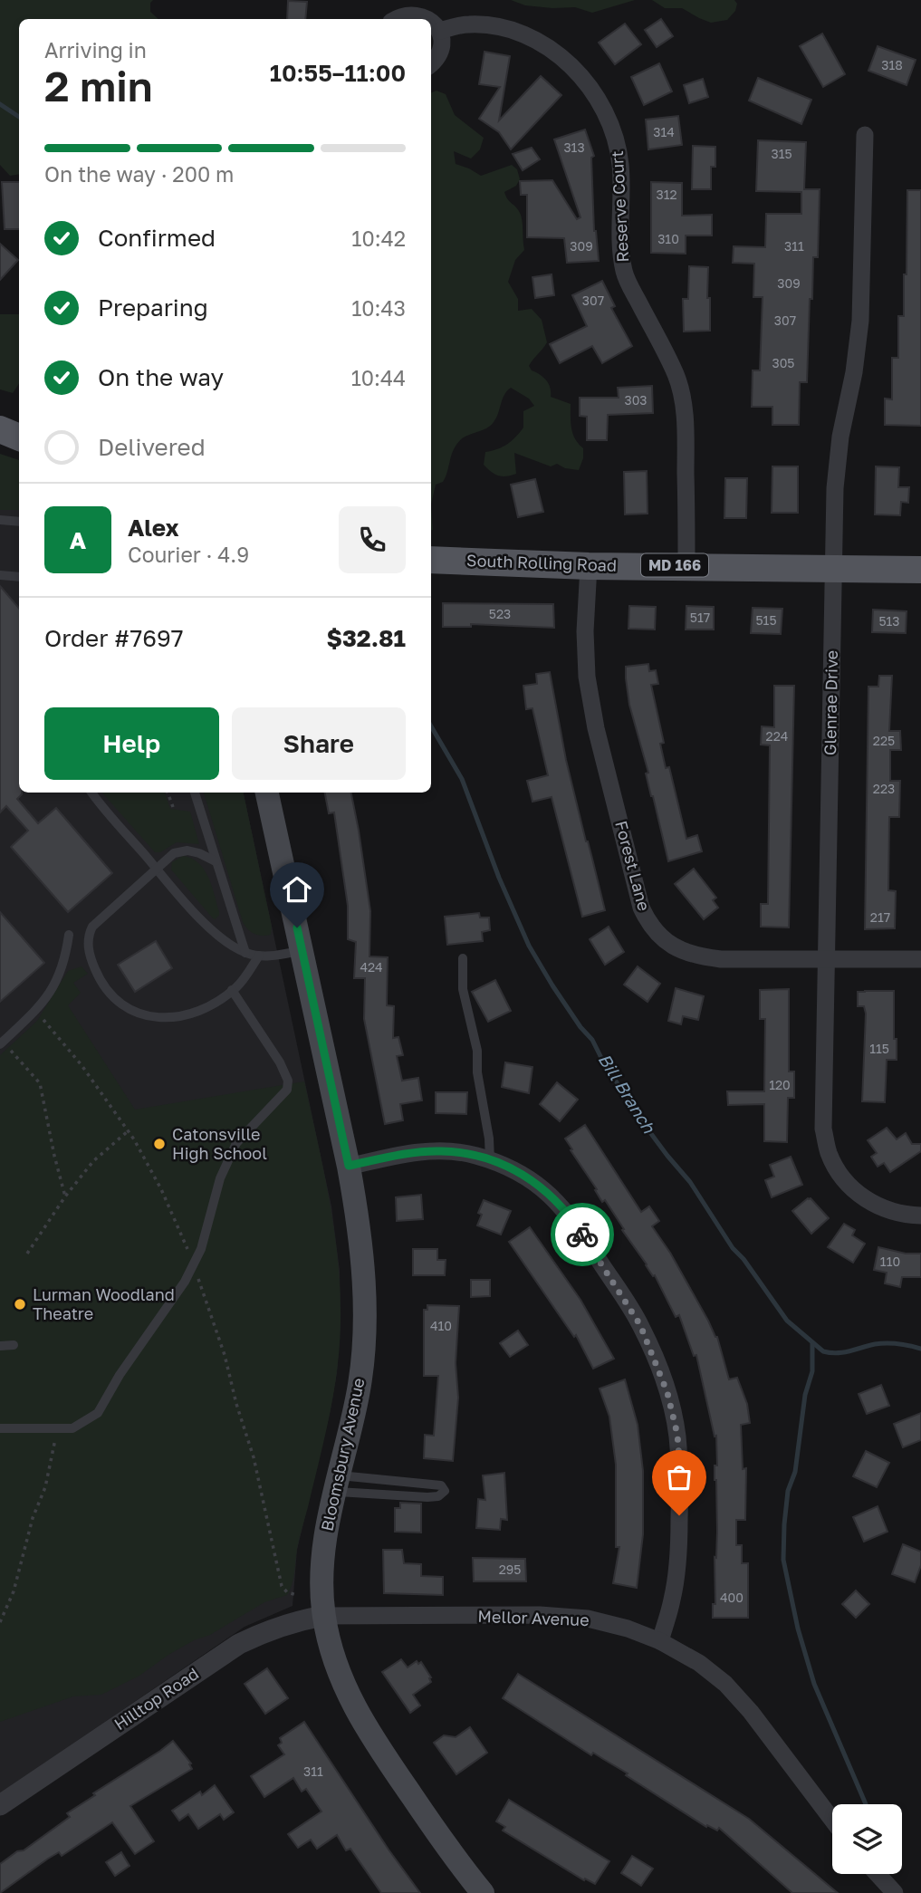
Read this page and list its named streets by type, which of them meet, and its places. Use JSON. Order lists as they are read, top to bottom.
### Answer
{
  "streets": {
    "main road": ["South Rolling Road", "MD 166", "Bloomsbury Avenue"],
    "street": [
      "Reserve Court",
      "Glenrae Drive",
      "Forest Lane",
      "Mellor Avenue",
      "Hilltop Road"
    ]
  },
  "crossings": [
    ["Reserve Court", "South Rolling Road"],
    ["South Rolling Road", "Glenrae Drive"],
    ["South Rolling Road", "Forest Lane"],
    ["Glenrae Drive", "Forest Lane"],
    ["Bloomsbury Avenue", "Mellor Avenue"],
    ["Bloomsbury Avenue", "Hilltop Road"],
    ["Mellor Avenue", "Hilltop Road"]
  ],
  "water": ["Bill Branch"],
  "places": ["Catonsville High School", "Lurman Woodland Theatre"],
  "house_numbers": [
    "318",
    "314",
    "313",
    "315",
    "312",
    "310",
    "309",
    "311",
    "309",
    "307",
    "307",
    "305",
    "303",
    "523",
    "517",
    "515",
    "513",
    "224",
    "225",
    "223",
    "217",
    "424",
    "115",
    "120",
    "110",
    "410",
    "295",
    "400",
    "311"
  ],
  "page": {
    "heading": ["2 min", "Arriving in", "10:55–11:00"],
    "panel": [
      "Alex",
      "Courier · 4.9",
      "Order #7697",
      "$32.81"
    ],
    "bar": "On the way · 200 m",
    "list": [
      ["Confirmed", "10:42"],
      ["Preparing", "10:43"],
      ["On the way", "10:44"],
      "Delivered"
    ],
    "round": "A",
    "buttons": ["Help", "Share"]
  }
}
